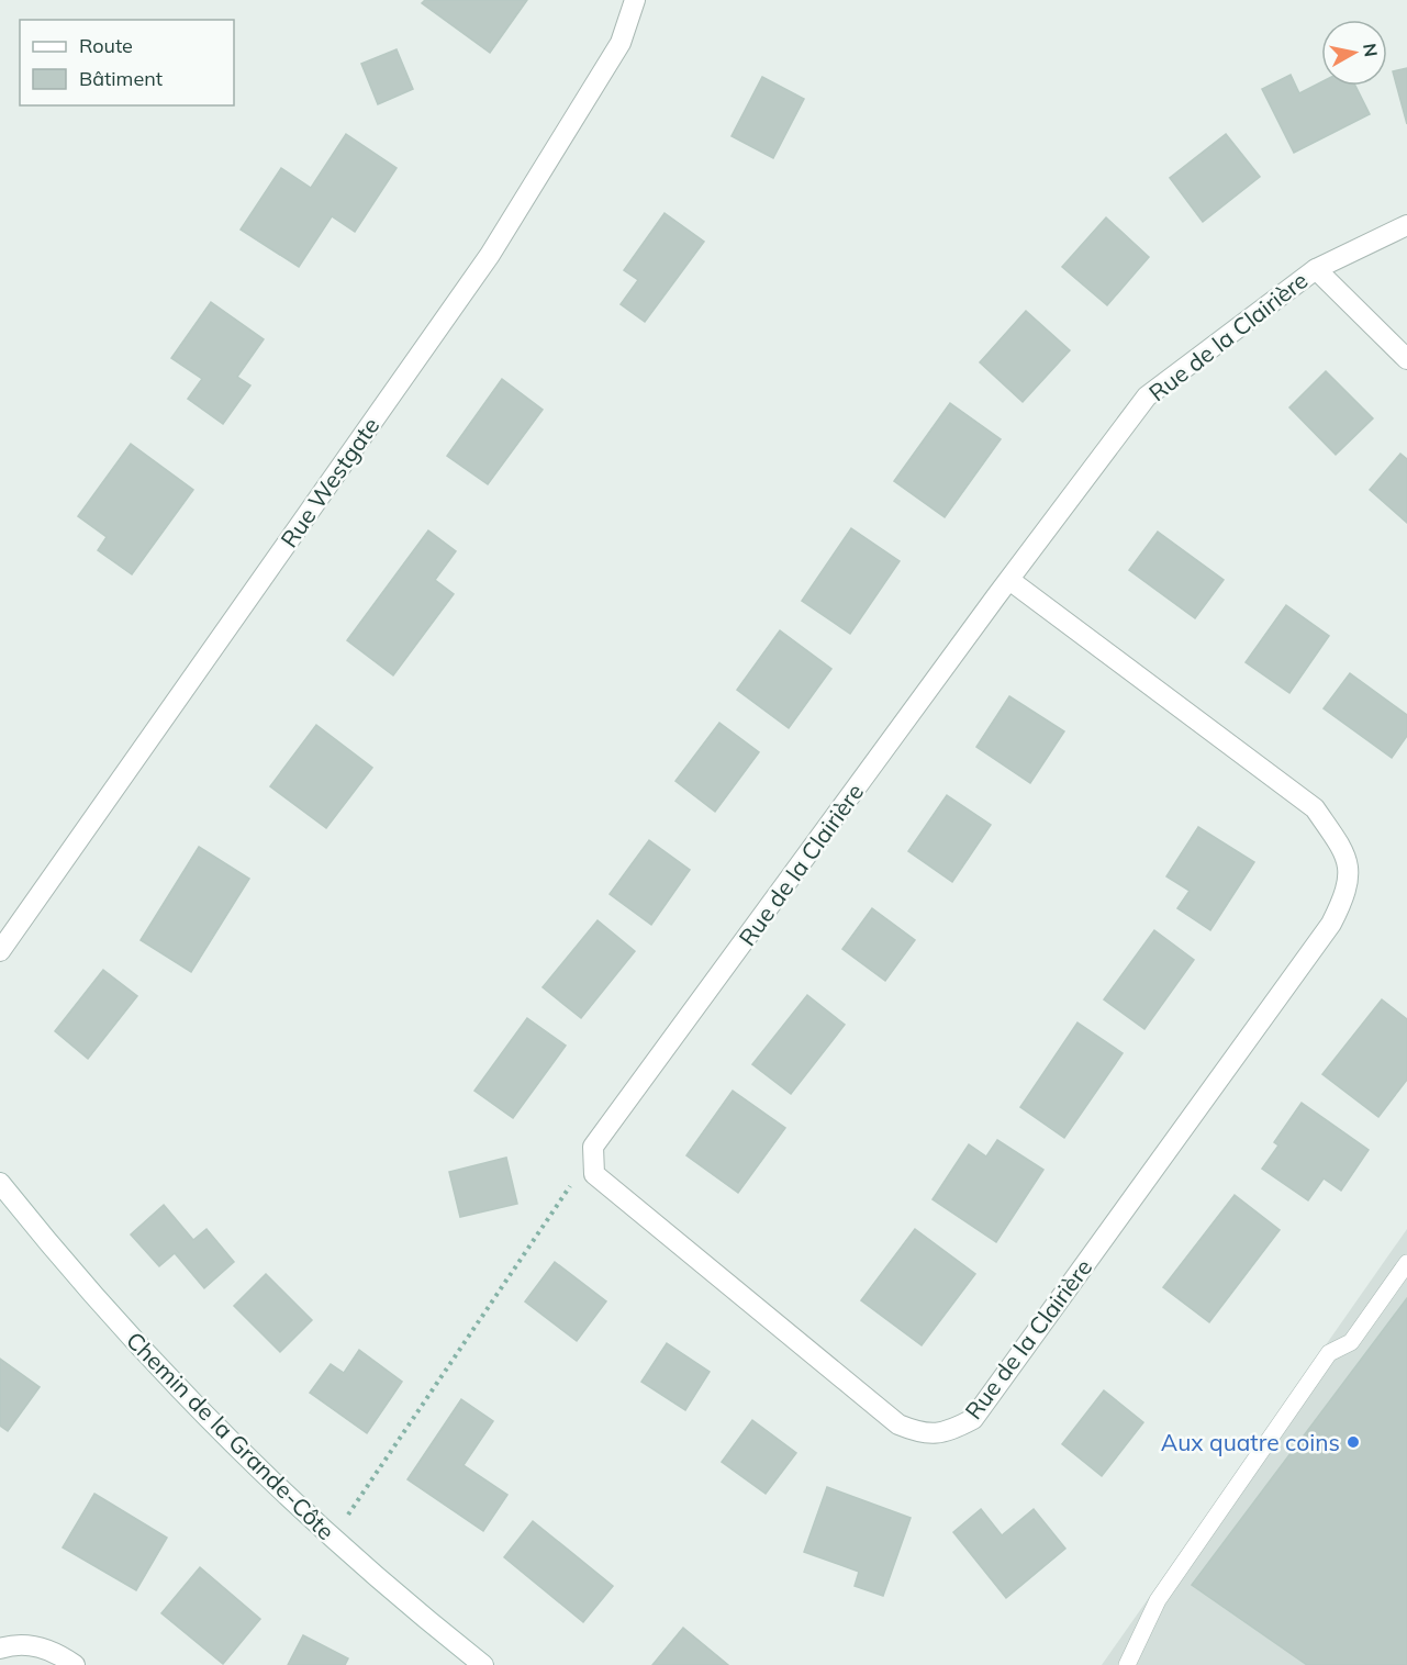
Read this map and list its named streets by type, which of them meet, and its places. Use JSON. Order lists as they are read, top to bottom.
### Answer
{
  "streets": {
    "street": ["Rue de la Clairière", "Rue Westgate", "Chemin de la Grande-Côte"]
  },
  "places": ["Aux quatre coins"],
  "legend": ["Route", "Bâtiment"],
  "north": "right"
}
